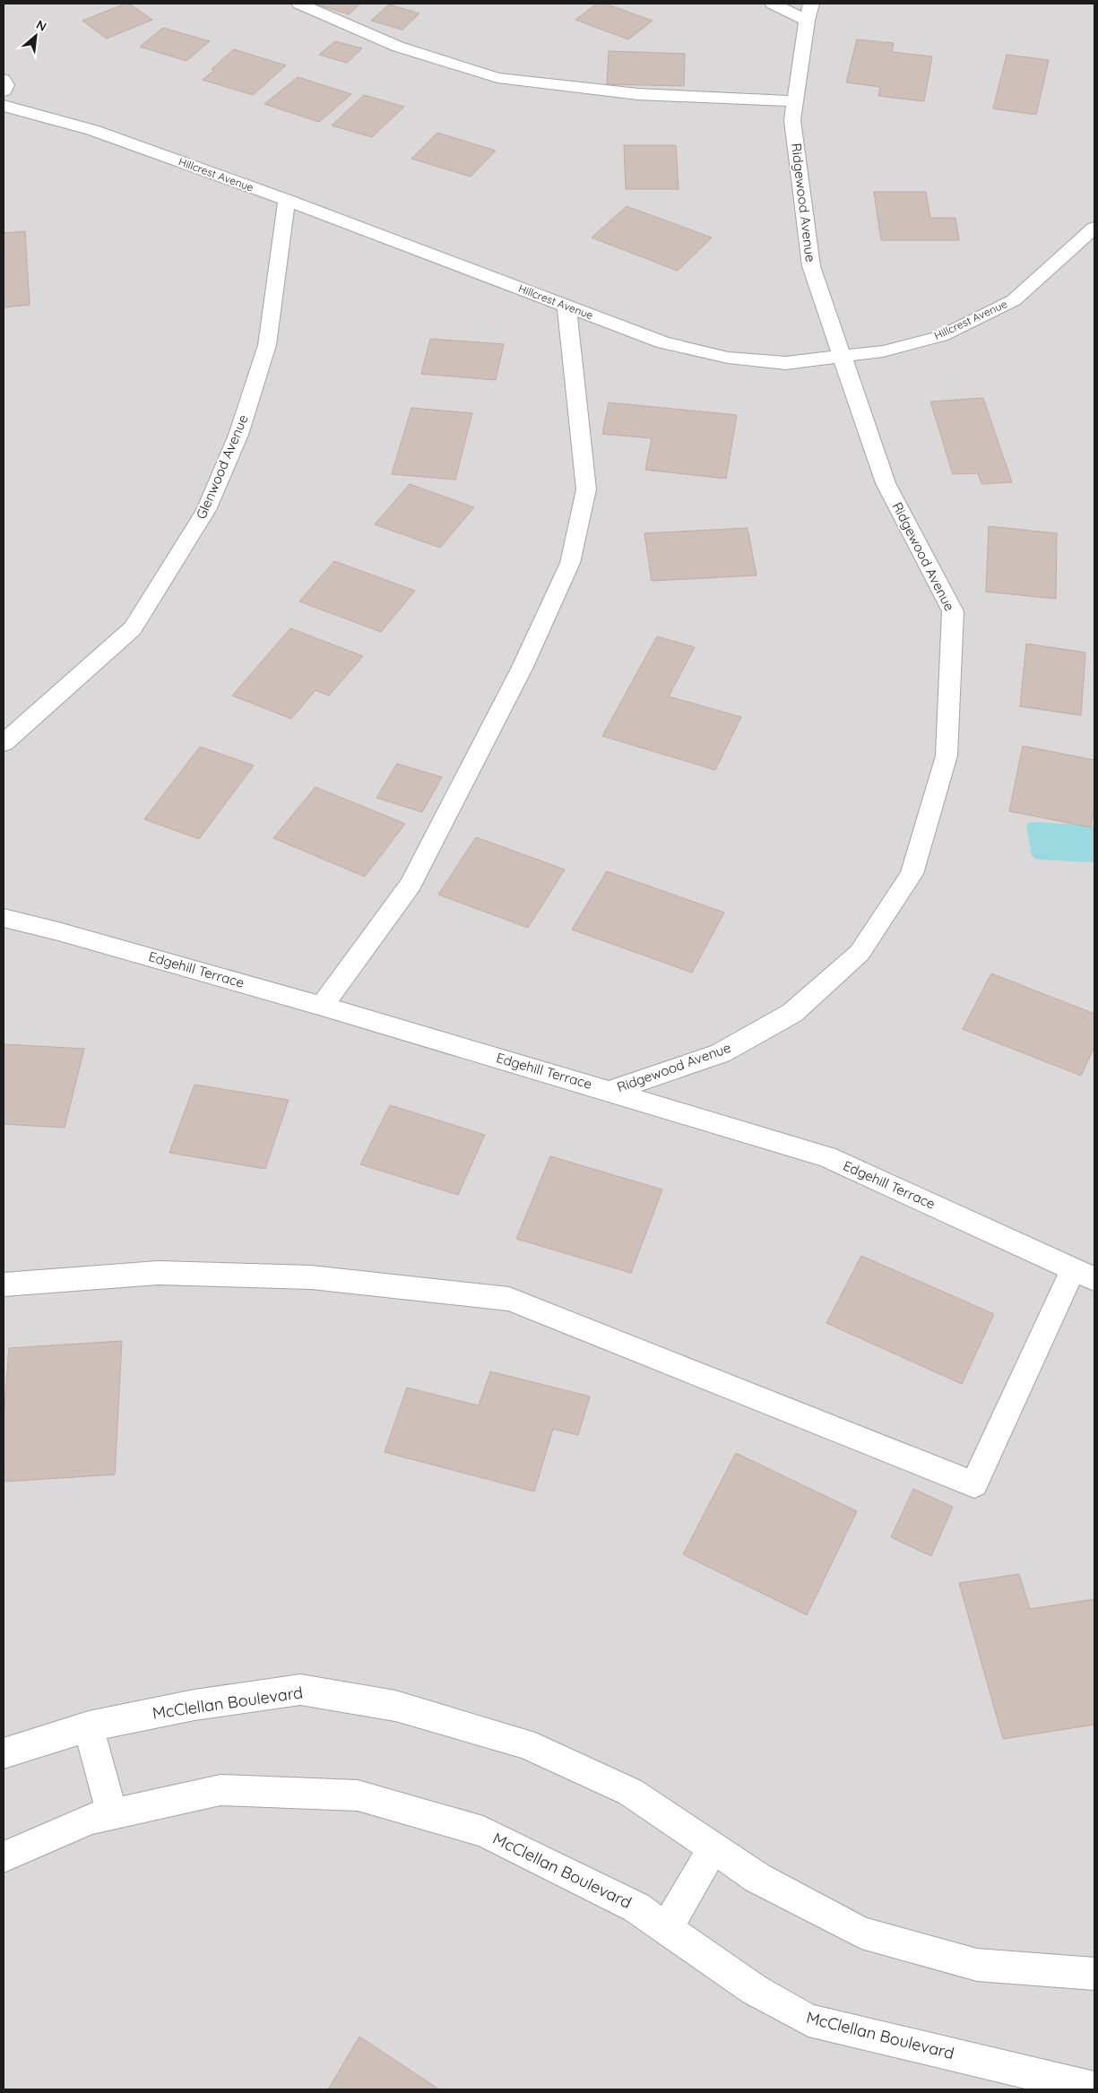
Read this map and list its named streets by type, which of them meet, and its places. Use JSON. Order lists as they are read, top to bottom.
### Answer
{
  "streets": {
    "street": [
      "Hillcrest Avenue",
      "Ridgewood Avenue",
      "Glenwood Avenue",
      "Edgehill Terrace",
      "McClellan Boulevard"
    ]
  },
  "crossings": [
    ["Hillcrest Avenue", "Ridgewood Avenue"],
    ["Hillcrest Avenue", "Glenwood Avenue"],
    ["Ridgewood Avenue", "Edgehill Terrace"]
  ],
  "north": "top right"
}
